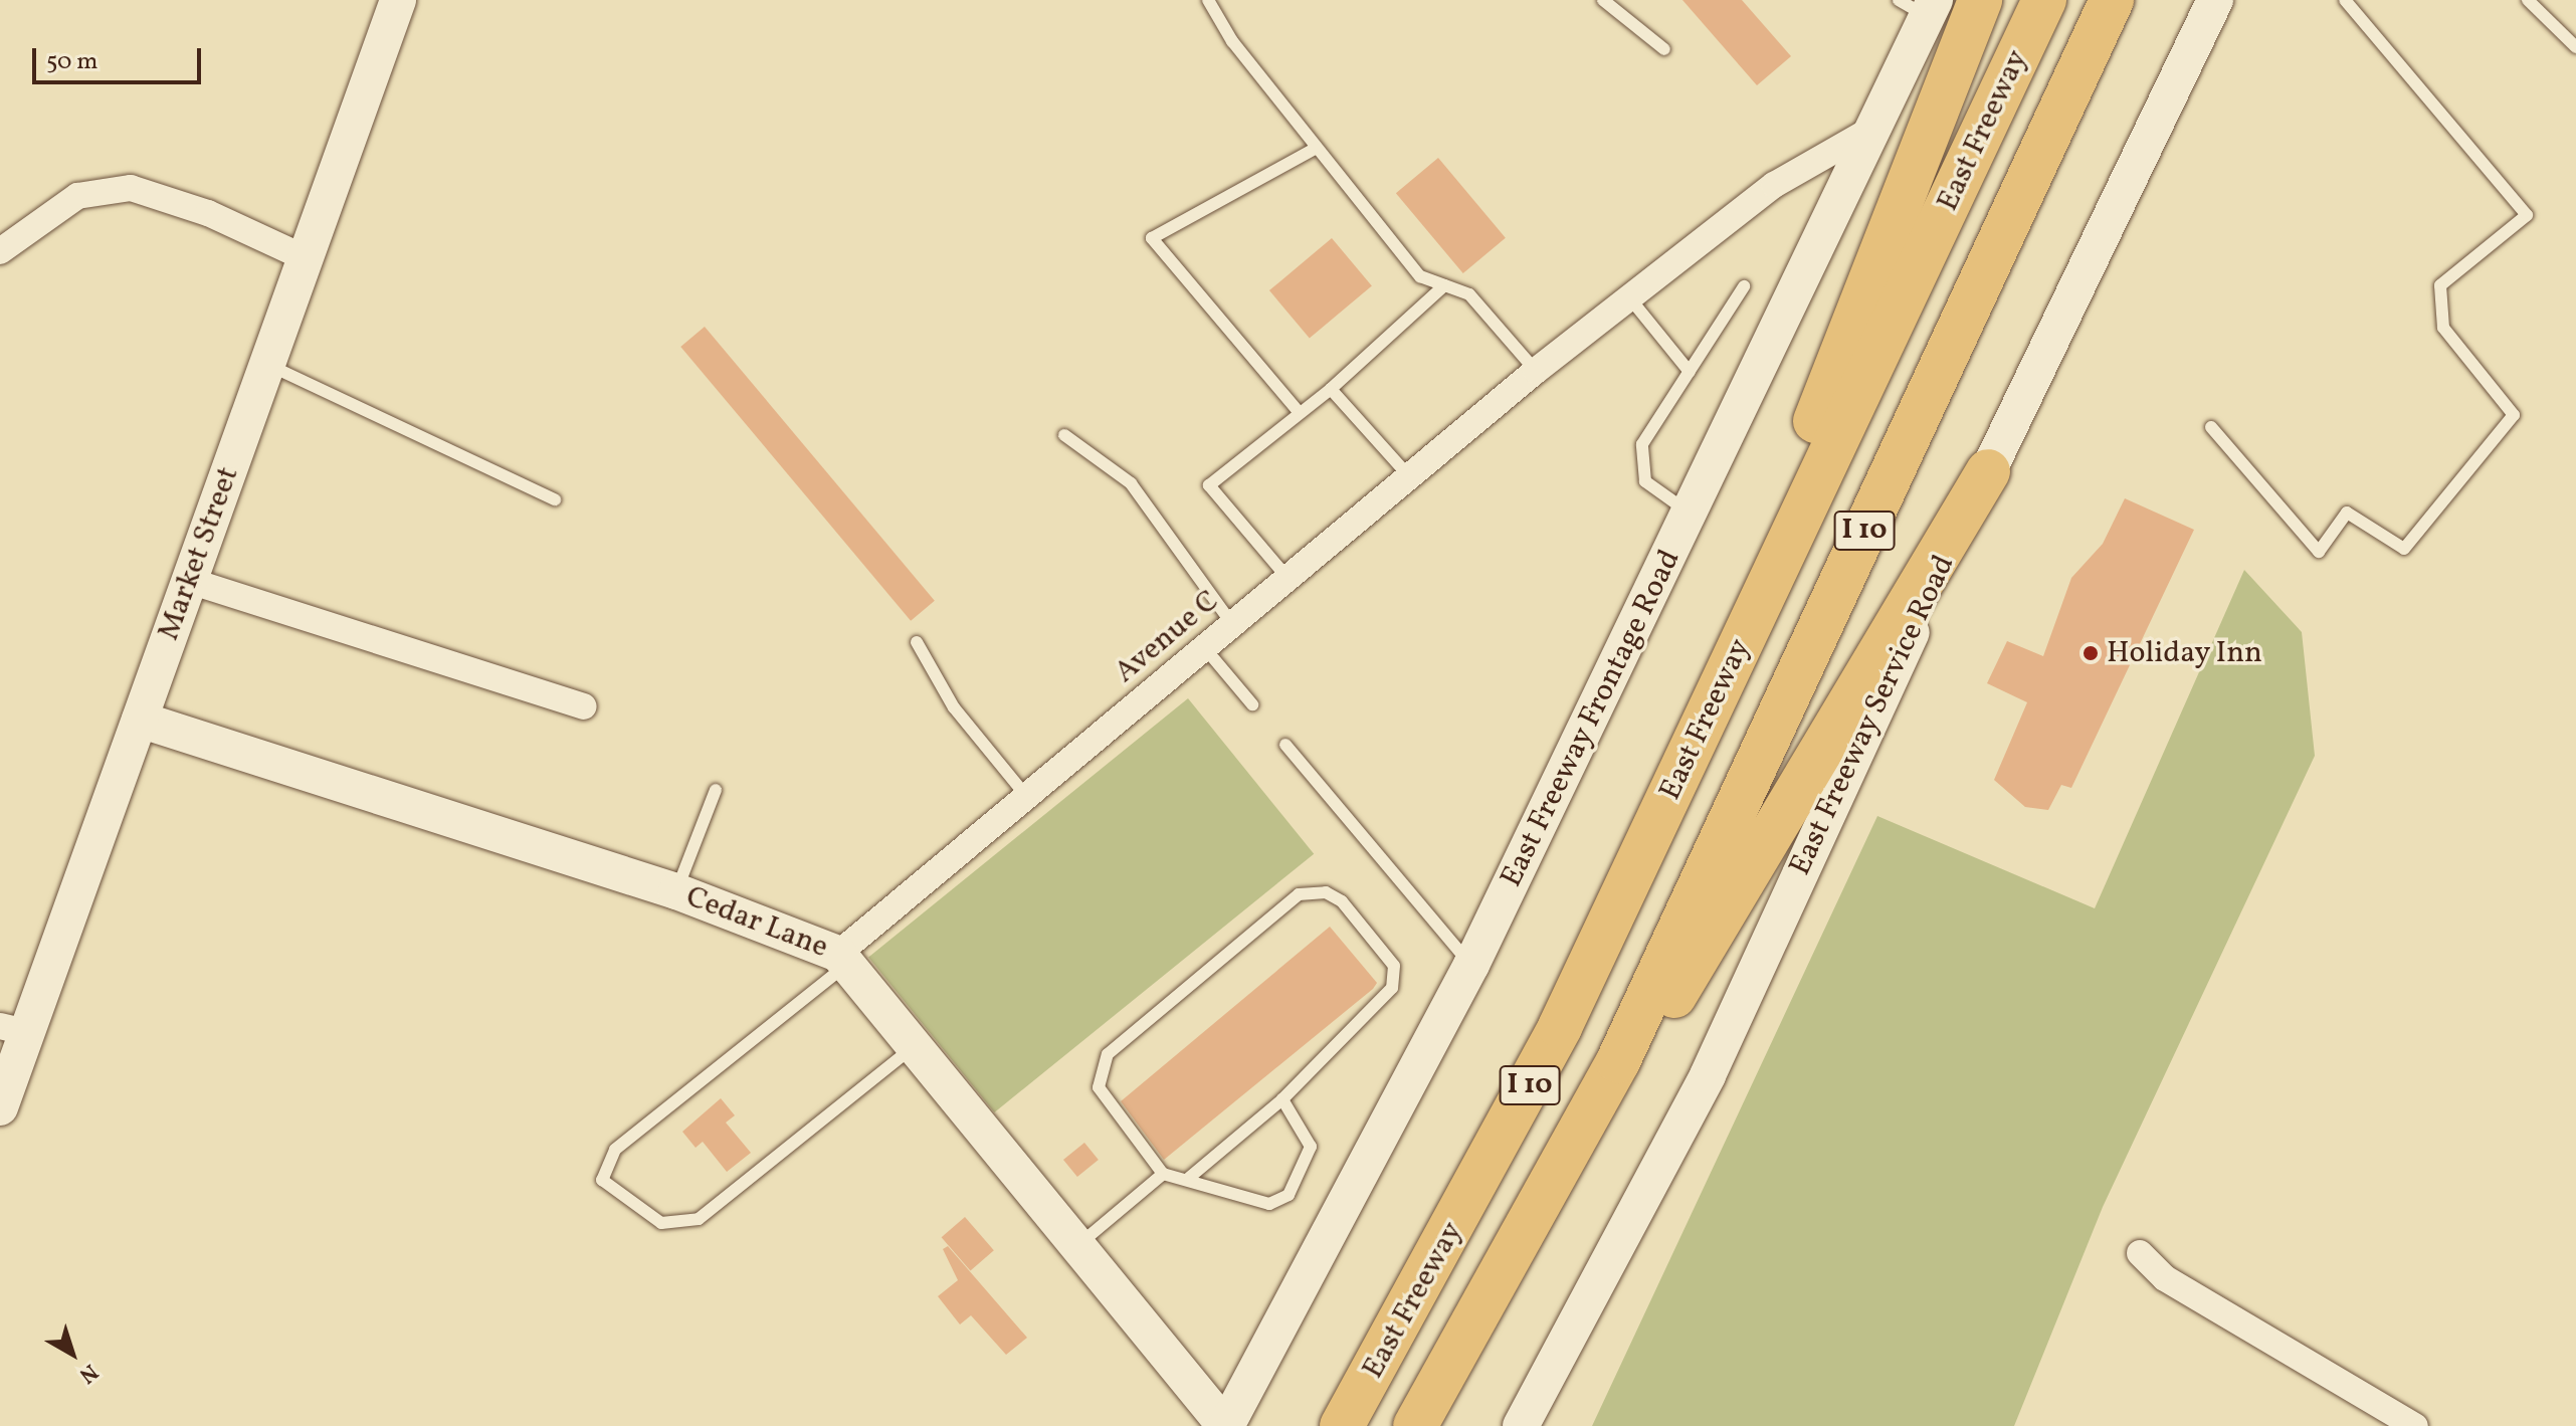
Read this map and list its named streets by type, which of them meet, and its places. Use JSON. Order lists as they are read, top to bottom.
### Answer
{
  "streets": {
    "highway": ["East Freeway", "I 10"],
    "main road": [
      "Market Street",
      "East Freeway Service Road",
      "East Freeway Frontage Road",
      "Cedar Lane"
    ],
    "street": ["Avenue C"]
  },
  "crossings": [
    ["Market Street", "Cedar Lane"],
    ["Avenue C", "East Freeway Frontage Road"],
    ["Avenue C", "Cedar Lane"],
    ["East Freeway Frontage Road", "Cedar Lane"]
  ],
  "places": ["Holiday Inn"],
  "scale_bar": "50 m",
  "north": "bottom right"
}
